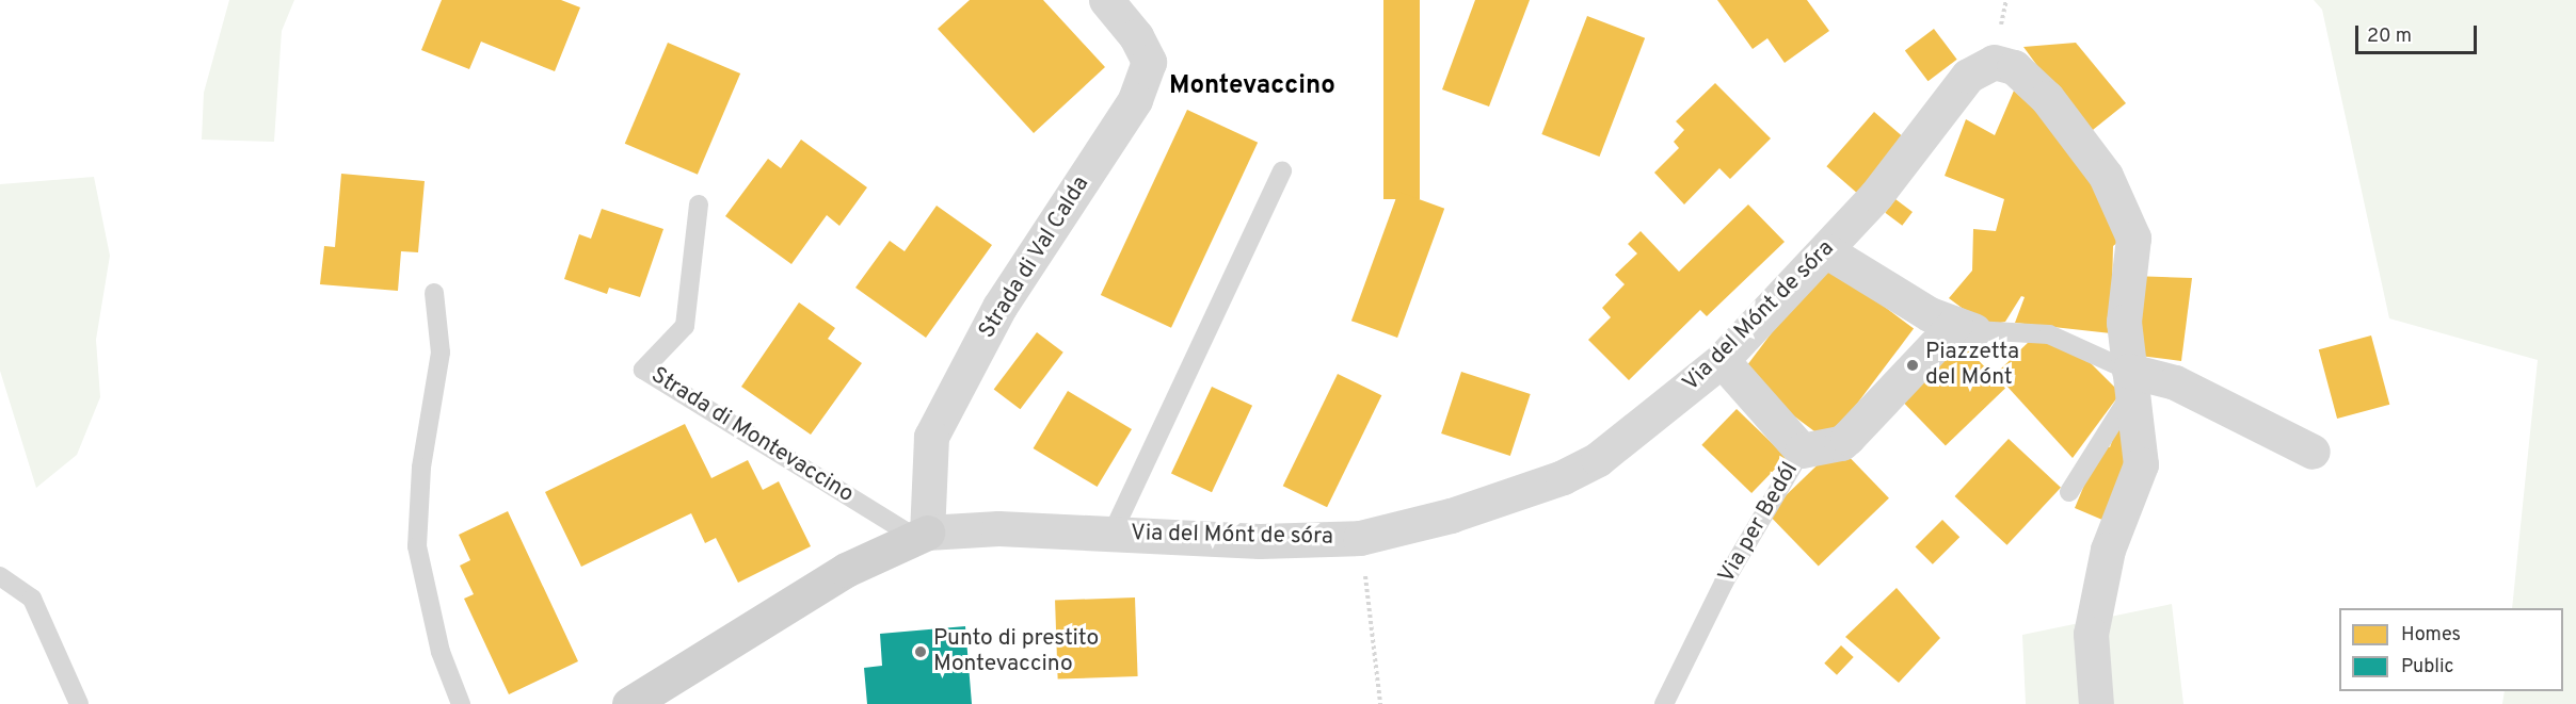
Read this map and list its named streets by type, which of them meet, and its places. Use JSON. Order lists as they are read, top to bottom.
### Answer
{
  "streets": {
    "street": ["Strada di Val Calda", "Via del Mónt de sóra", "Via per Bedól"],
    "lane": ["Strada di Montevaccino"]
  },
  "crossings": [
    ["Strada di Val Calda", "Via del Mónt de sóra"],
    ["Strada di Val Calda", "Strada di Montevaccino"],
    ["Via del Mónt de sóra", "Strada di Montevaccino"],
    ["Via del Mónt de sóra", "Via per Bedól"]
  ],
  "districts": ["Montevaccino"],
  "places": ["Piazzetta del Mónt", "Punto di prestito Montevaccino"],
  "legend": ["Homes", "Public"],
  "scale_bar": "20 m"
}
